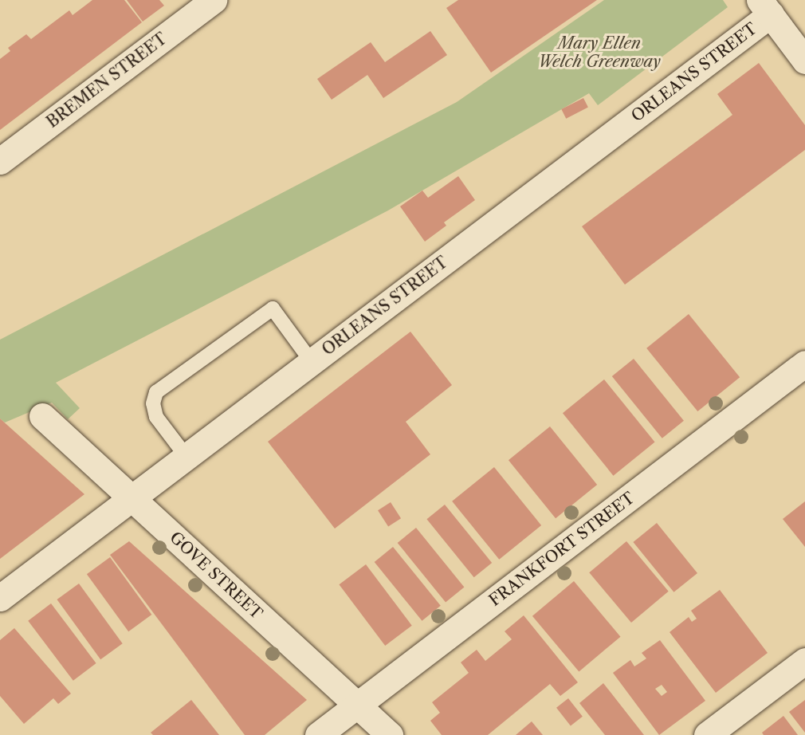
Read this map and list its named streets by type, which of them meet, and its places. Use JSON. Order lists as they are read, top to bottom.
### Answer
{
  "streets": {
    "street": [
      "ORLEANS STREET",
      "BREMEN STREET",
      "FRANKFORT STREET",
      "GOVE STREET"
    ]
  },
  "crossings": [
    ["ORLEANS STREET", "GOVE STREET"],
    ["FRANKFORT STREET", "GOVE STREET"]
  ],
  "parks": ["Mary Ellen Welch Greenway"]
}
